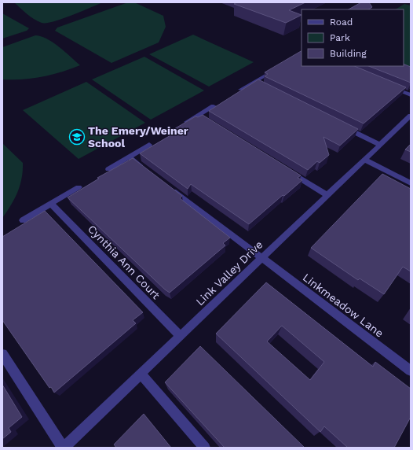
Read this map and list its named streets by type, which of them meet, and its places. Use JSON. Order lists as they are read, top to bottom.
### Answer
{
  "streets": {
    "street": ["Cynthia Ann Court", "Link Valley Drive", "Linkmeadow Lane"]
  },
  "crossings": [
    ["Cynthia Ann Court", "Link Valley Drive"],
    ["Link Valley Drive", "Linkmeadow Lane"]
  ],
  "places": {
    "school or university": ["The Emery/Weiner School"]
  },
  "legend": ["Road", "Park", "Building"]
}
